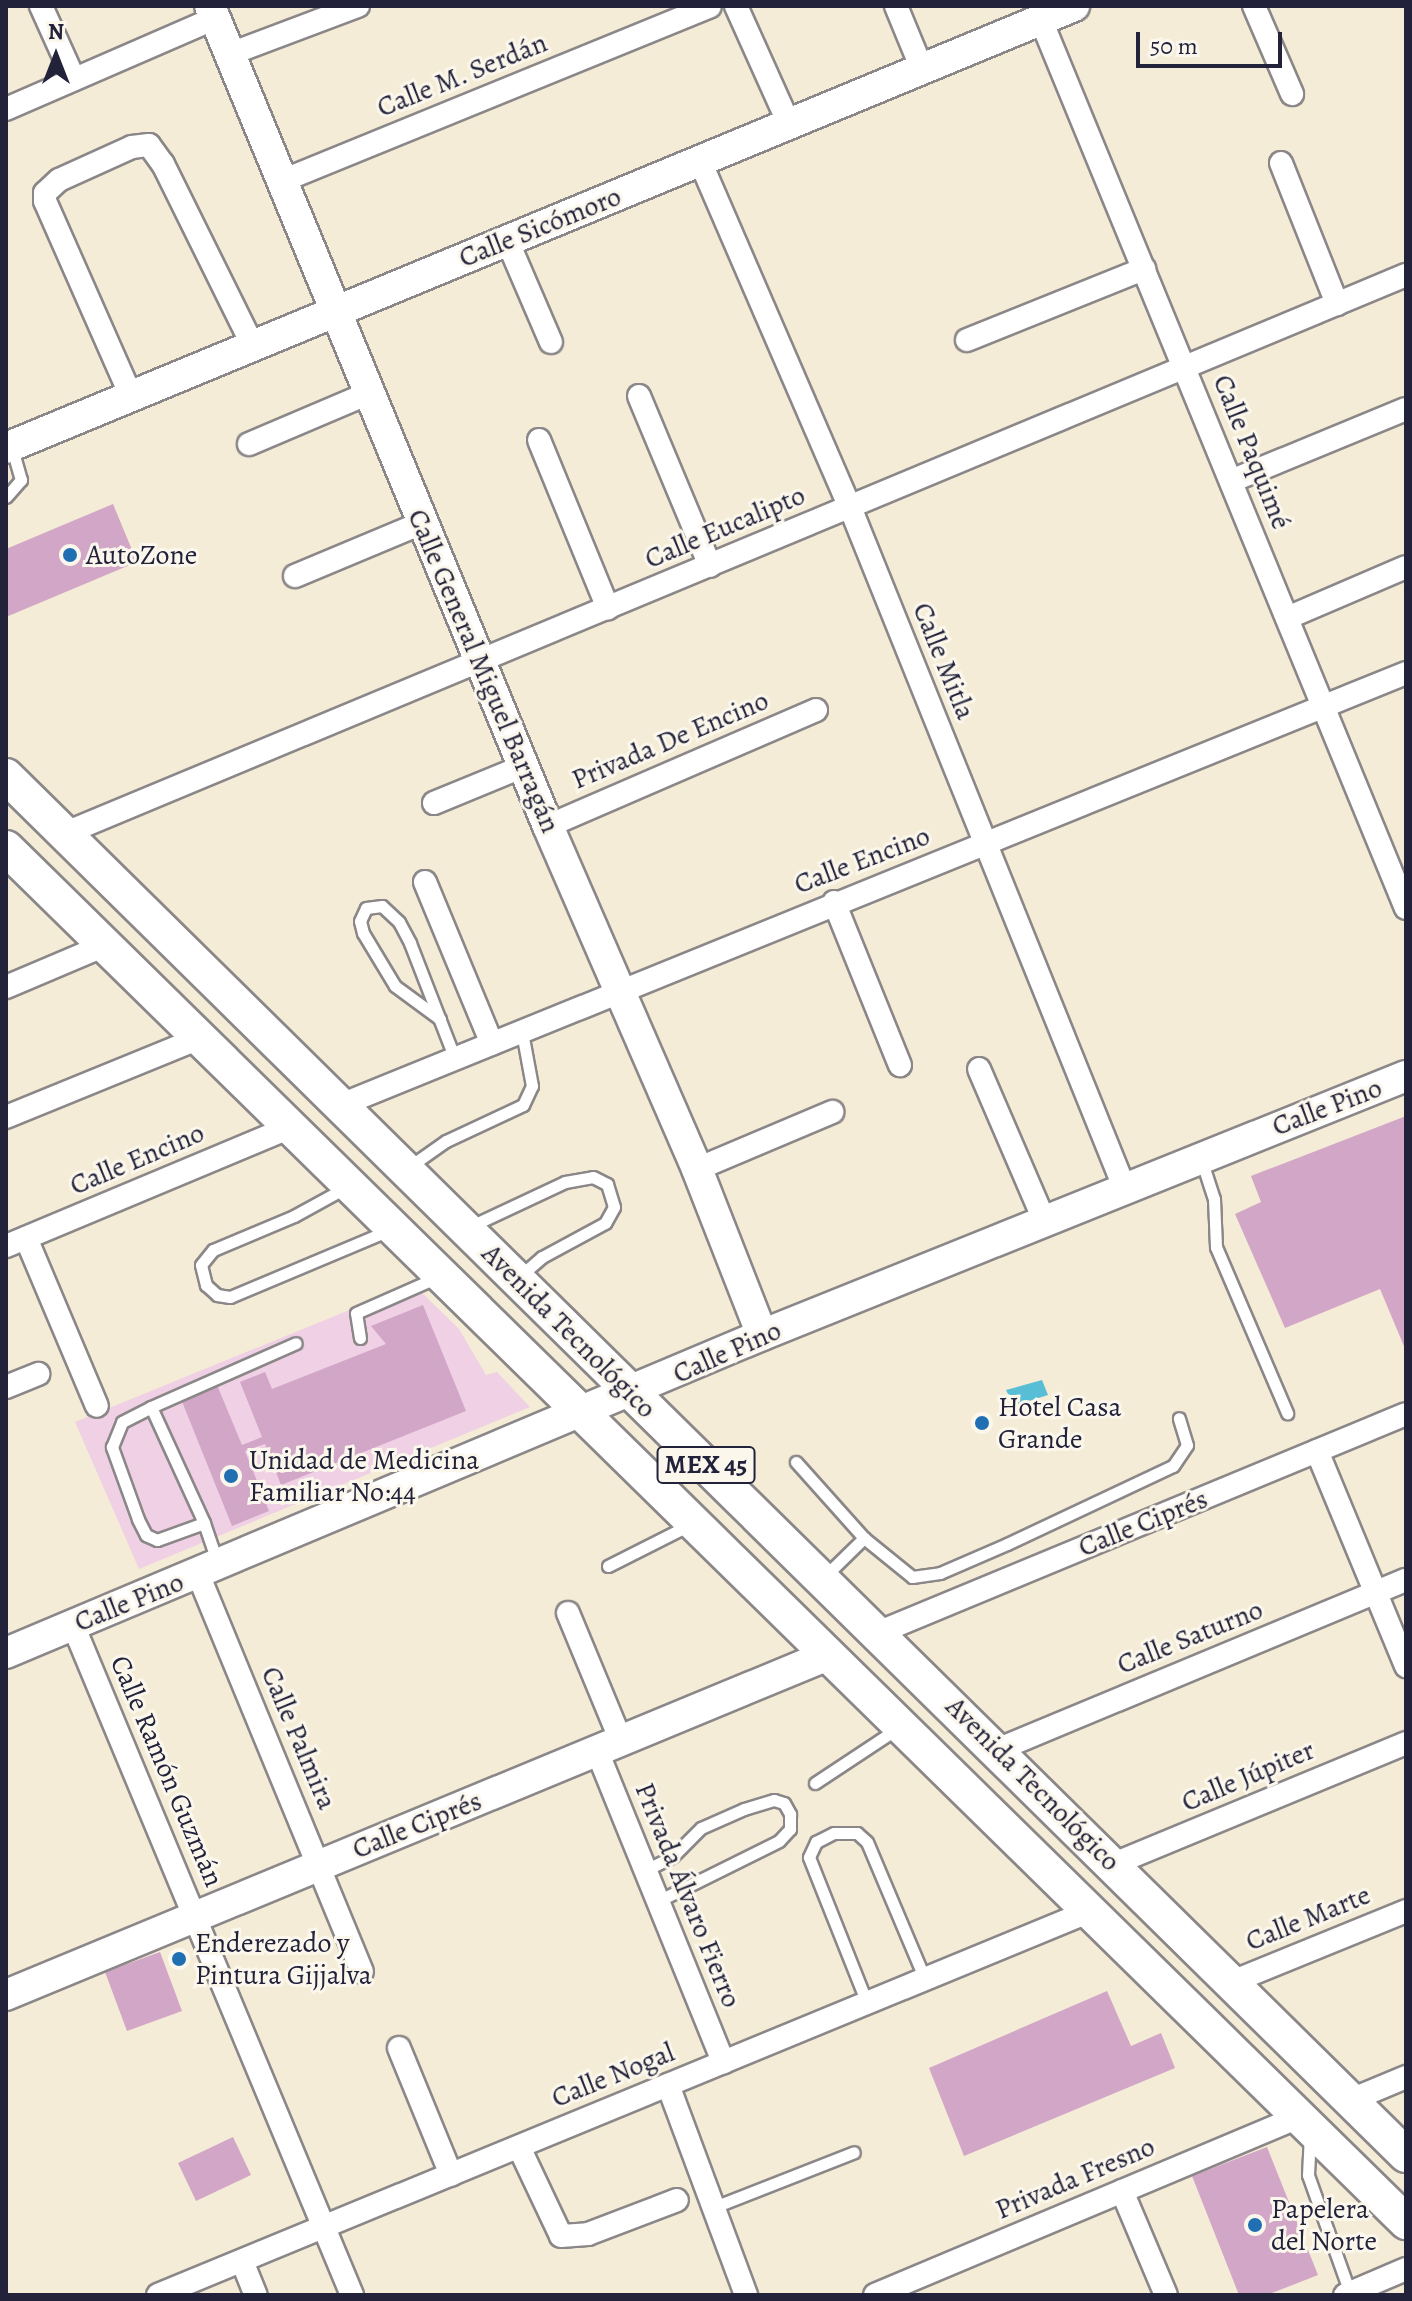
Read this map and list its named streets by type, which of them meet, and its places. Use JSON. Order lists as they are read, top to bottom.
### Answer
{
  "streets": {
    "main road": ["Avenida Tecnológico", "MEX 45"],
    "street": [
      "Calle M. Serdán",
      "Calle Sicómoro",
      "Calle Paquimé",
      "Calle Eucalipto",
      "Calle Mitla",
      "Calle General Miguel Barragán",
      "Privada De Encino",
      "Calle Encino",
      "Calle Pino",
      "Calle Ciprés",
      "Calle Saturno",
      "Calle Palmira",
      "Calle Ramón Guzmán",
      "Calle Júpiter",
      "Privada Álvaro Fierro",
      "Calle Marte",
      "Calle Nogal",
      "Privada Fresno"
    ]
  },
  "crossings": [
    ["Calle M. Serdán", "Calle General Miguel Barragán"],
    ["Calle Sicómoro", "Calle Paquimé"],
    ["Calle Sicómoro", "Calle Mitla"],
    ["Calle Sicómoro", "Calle General Miguel Barragán"],
    ["Calle Paquimé", "Calle Eucalipto"],
    ["Calle Paquimé", "Calle Encino"],
    ["Calle Eucalipto", "Calle Mitla"],
    ["Calle Eucalipto", "Calle General Miguel Barragán"],
    ["Calle Eucalipto", "Avenida Tecnológico"],
    ["Calle Mitla", "Calle Encino"],
    ["Calle Mitla", "Calle Pino"],
    ["Calle General Miguel Barragán", "Privada De Encino"],
    ["Calle General Miguel Barragán", "Calle Encino"],
    ["Calle General Miguel Barragán", "Calle Pino"],
    ["Calle Encino", "Avenida Tecnológico"],
    ["Calle Pino", "Avenida Tecnológico"],
    ["Calle Pino", "Calle Palmira"],
    ["Calle Pino", "Calle Ramón Guzmán"],
    ["Avenida Tecnológico", "Calle Ciprés"],
    ["Avenida Tecnológico", "Calle Saturno"],
    ["Avenida Tecnológico", "Calle Júpiter"],
    ["Avenida Tecnológico", "Calle Marte"],
    ["Avenida Tecnológico", "Calle Nogal"],
    ["Avenida Tecnológico", "Privada Fresno"],
    ["Calle Ciprés", "Calle Palmira"],
    ["Calle Ciprés", "Calle Ramón Guzmán"],
    ["Calle Ciprés", "Privada Álvaro Fierro"],
    ["Calle Ramón Guzmán", "Calle Nogal"],
    ["Privada Álvaro Fierro", "Calle Nogal"]
  ],
  "places": [
    "AutoZone",
    "Hotel Casa Grande",
    "Unidad de Medicina Familiar No:44",
    "Enderezado y Pintura Gijjalva",
    "Papelera del Norte"
  ],
  "scale_bar": "50 m",
  "north": "top"
}
